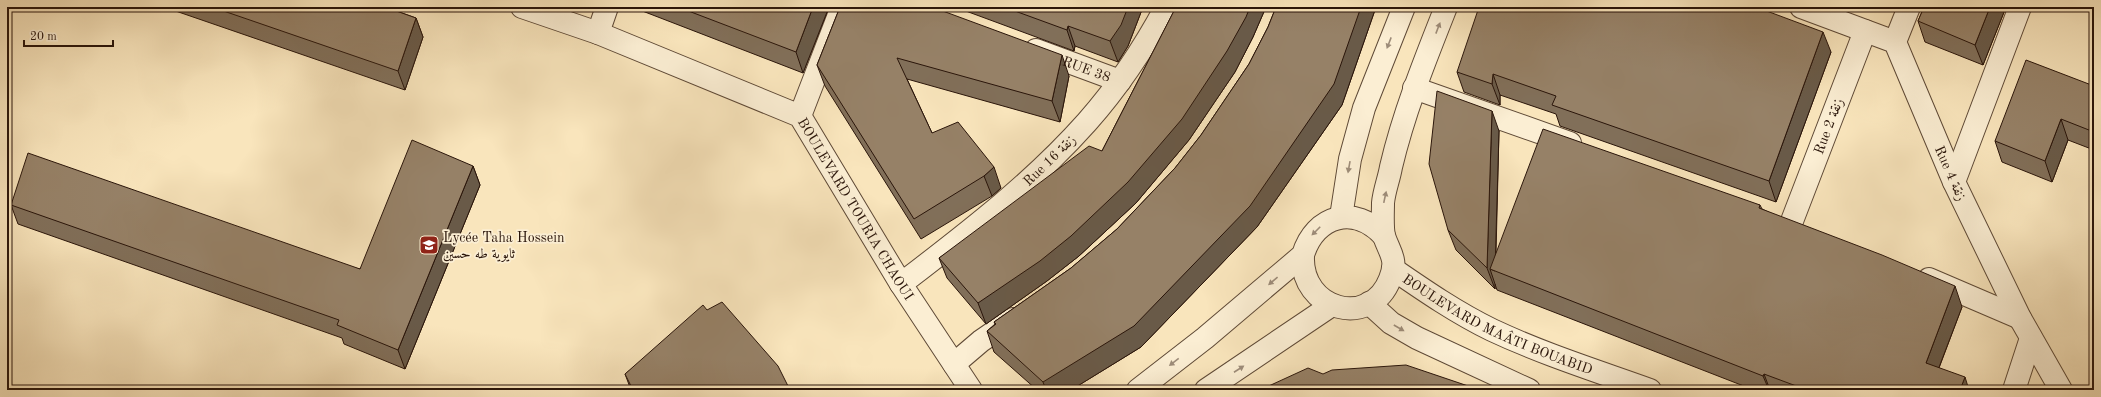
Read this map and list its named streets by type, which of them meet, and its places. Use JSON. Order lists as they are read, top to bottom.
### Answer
{
  "streets": {
    "street": [
      "RUE 38",
      "Rue 2 زنقة",
      "Rue 16 زنقة",
      "Rue 4 زنقة",
      "BOULEVARD TOURIA CHAOUI",
      "BOULEVARD MAÂTI BOUABID"
    ]
  },
  "crossings": [
    ["RUE 38", "Rue 16 زنقة"],
    ["Rue 16 زنقة", "BOULEVARD TOURIA CHAOUI"]
  ],
  "places": {
    "school or university": ["Lycée Taha Hossein ثايوية طه حسين"]
  },
  "scale_bar": "20 m"
}
